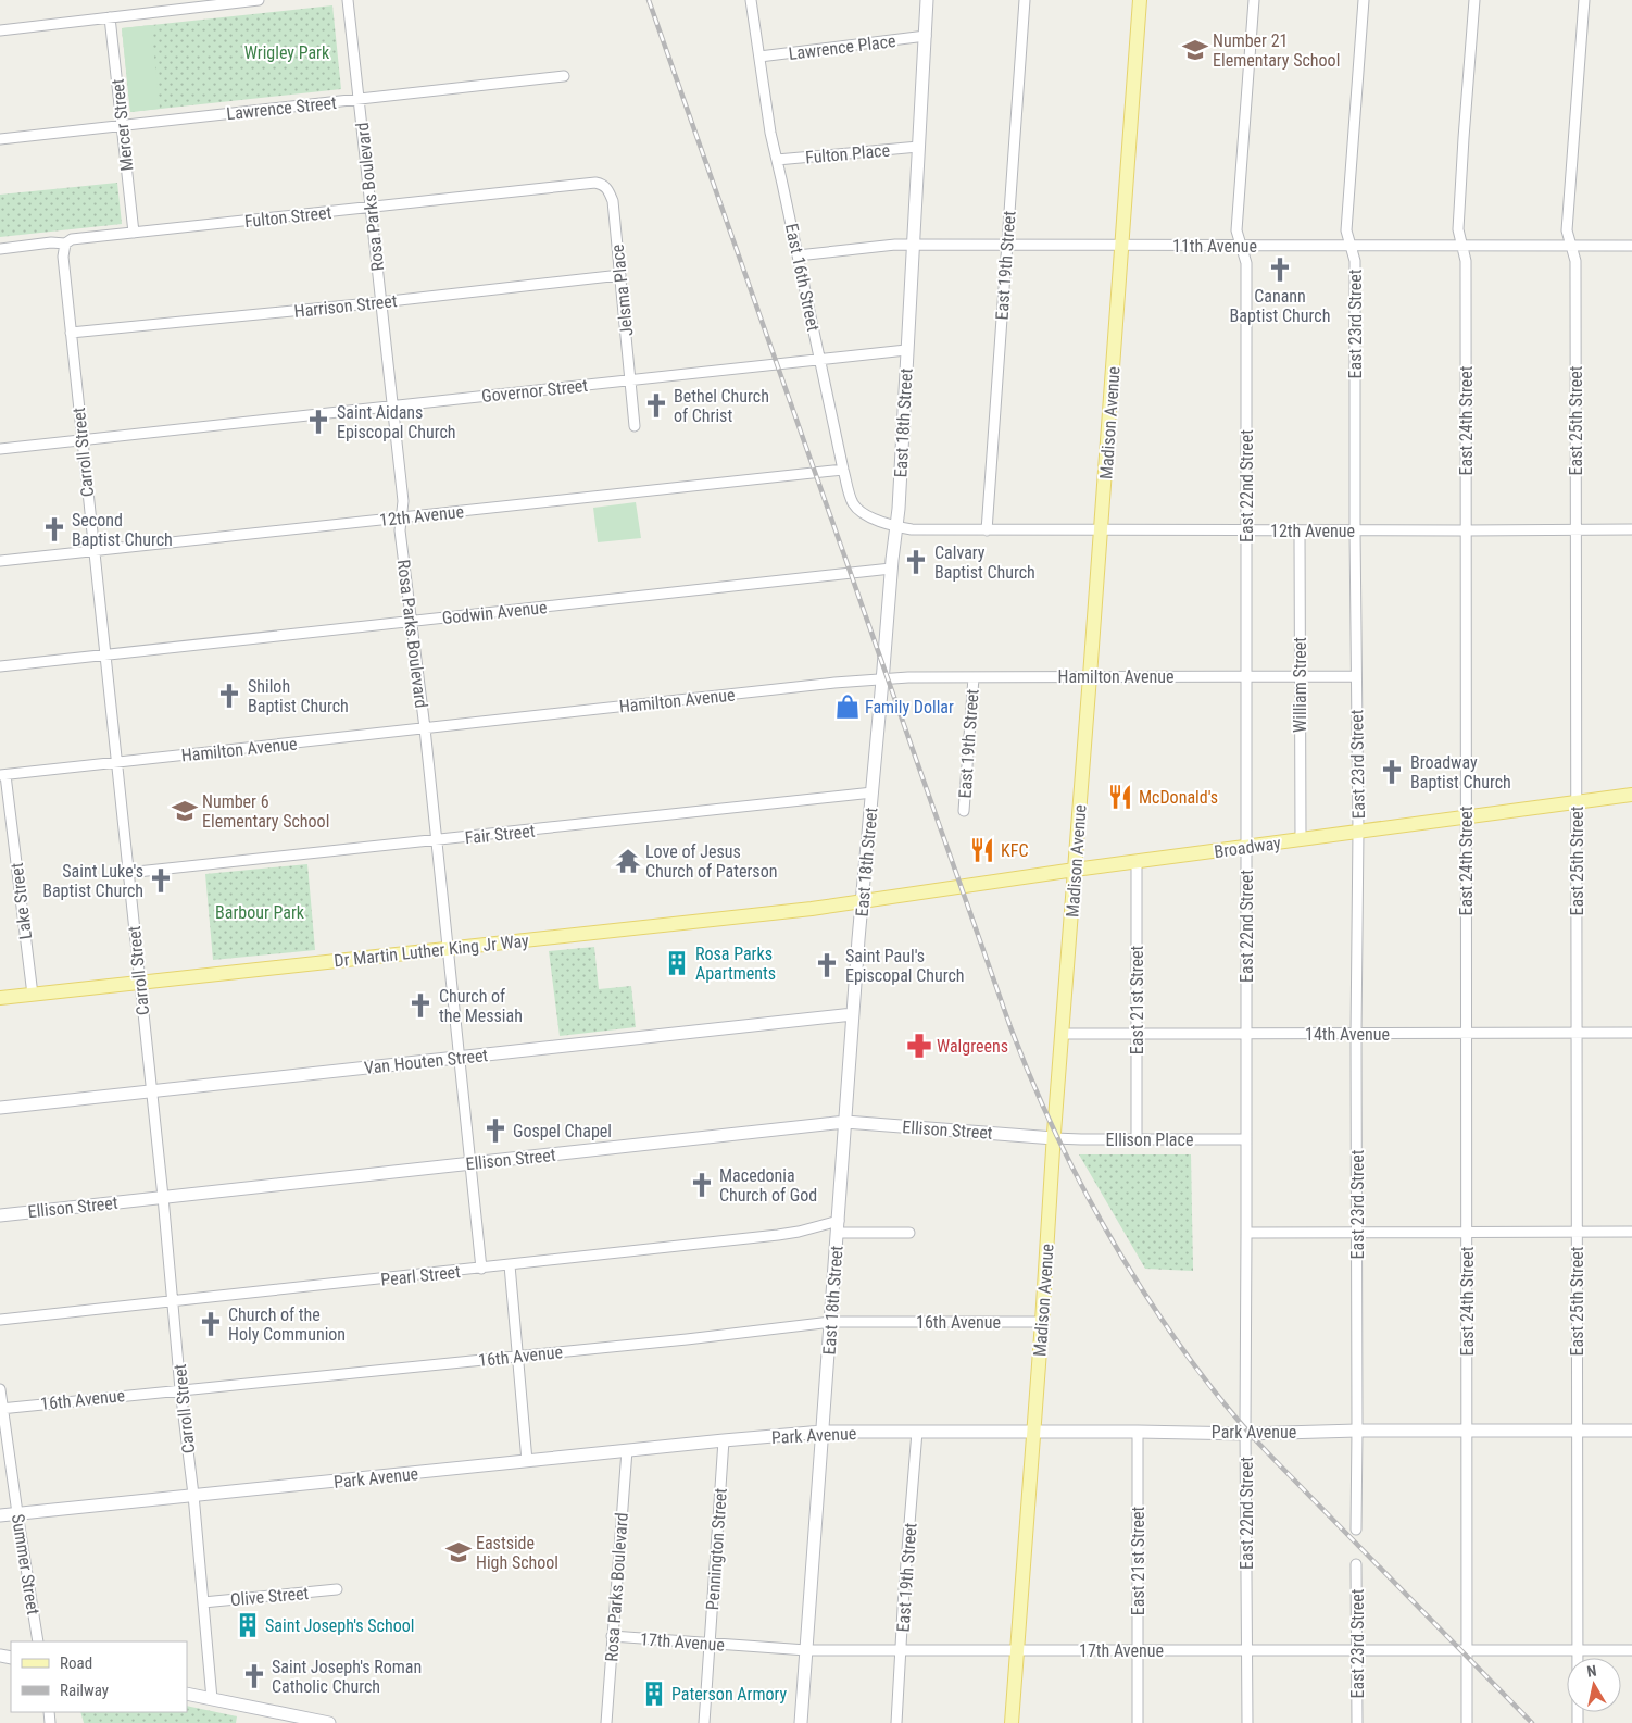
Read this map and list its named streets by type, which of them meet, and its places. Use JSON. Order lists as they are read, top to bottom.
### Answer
{
  "streets": {
    "main road": ["Madison Avenue", "Broadway", "Dr Martin Luther King Jr Way"],
    "street": [
      "Lawrence Place",
      "Lawrence Street",
      "Mercer Street",
      "Fulton Place",
      "Rosa Parks Boulevard",
      "Fulton Street",
      "11th Avenue",
      "East 19th Street",
      "East 16th Street",
      "Jelsma Place",
      "Harrison Street",
      "East 23rd Street",
      "Governor Street",
      "East 24th Street",
      "East 25th Street",
      "East 18th Street",
      "Carroll Street",
      "East 22nd Street",
      "12th Avenue",
      "Godwin Avenue",
      "Hamilton Avenue",
      "William Street",
      "Fair Street",
      "Lake Street",
      "East 21st Street",
      "14th Avenue",
      "Van Houten Street",
      "Ellison Street",
      "Ellison Place",
      "Pearl Street",
      "16th Avenue",
      "Park Avenue",
      "Pennington Street",
      "Summer Street",
      "Olive Street",
      "17th Avenue"
    ]
  },
  "crossings": [
    ["Lawrence Place", "East 16th Street"],
    ["Lawrence Place", "East 18th Street"],
    ["Lawrence Street", "Mercer Street"],
    ["Lawrence Street", "Rosa Parks Boulevard"],
    ["Mercer Street", "Fulton Street"],
    ["Fulton Place", "East 16th Street"],
    ["Fulton Place", "East 18th Street"],
    ["Rosa Parks Boulevard", "Fulton Street"],
    ["Rosa Parks Boulevard", "Harrison Street"],
    ["Rosa Parks Boulevard", "Governor Street"],
    ["Rosa Parks Boulevard", "12th Avenue"],
    ["Rosa Parks Boulevard", "Godwin Avenue"],
    ["Rosa Parks Boulevard", "Hamilton Avenue"],
    ["Rosa Parks Boulevard", "Fair Street"],
    ["Rosa Parks Boulevard", "Dr Martin Luther King Jr Way"],
    ["Rosa Parks Boulevard", "Van Houten Street"],
    ["Rosa Parks Boulevard", "Ellison Street"],
    ["Rosa Parks Boulevard", "Pearl Street"],
    ["Rosa Parks Boulevard", "Park Avenue"],
    ["Rosa Parks Boulevard", "17th Avenue"],
    ["Fulton Street", "Jelsma Place"],
    ["Fulton Street", "Carroll Street"],
    ["11th Avenue", "East 19th Street"],
    ["11th Avenue", "East 16th Street"],
    ["11th Avenue", "East 23rd Street"],
    ["11th Avenue", "East 24th Street"],
    ["11th Avenue", "East 25th Street"],
    ["11th Avenue", "East 18th Street"],
    ["11th Avenue", "Madison Avenue"],
    ["11th Avenue", "East 22nd Street"],
    ["East 19th Street", "12th Avenue"],
    ["East 19th Street", "Hamilton Avenue"],
    ["East 19th Street", "Park Avenue"],
    ["East 19th Street", "17th Avenue"],
    ["East 16th Street", "Governor Street"],
    ["East 16th Street", "East 18th Street"],
    ["East 16th Street", "12th Avenue"],
    ["Jelsma Place", "Harrison Street"],
    ["Jelsma Place", "Governor Street"],
    ["Harrison Street", "Carroll Street"],
    ["East 23rd Street", "12th Avenue"],
    ["East 23rd Street", "Hamilton Avenue"],
    ["East 23rd Street", "Broadway"],
    ["East 23rd Street", "14th Avenue"],
    ["East 23rd Street", "Park Avenue"],
    ["East 23rd Street", "17th Avenue"],
    ["Governor Street", "East 18th Street"],
    ["Governor Street", "Carroll Street"],
    ["East 24th Street", "12th Avenue"],
    ["East 24th Street", "Broadway"],
    ["East 24th Street", "14th Avenue"],
    ["East 24th Street", "Park Avenue"],
    ["East 24th Street", "17th Avenue"],
    ["East 25th Street", "12th Avenue"],
    ["East 25th Street", "Broadway"],
    ["East 25th Street", "14th Avenue"],
    ["East 25th Street", "Park Avenue"],
    ["East 25th Street", "17th Avenue"],
    ["East 18th Street", "12th Avenue"],
    ["East 18th Street", "Godwin Avenue"],
    ["East 18th Street", "Hamilton Avenue"],
    ["East 18th Street", "Fair Street"],
    ["East 18th Street", "Broadway"],
    ["East 18th Street", "Dr Martin Luther King Jr Way"],
    ["East 18th Street", "Van Houten Street"],
    ["East 18th Street", "Ellison Street"],
    ["East 18th Street", "Pearl Street"],
    ["East 18th Street", "16th Avenue"],
    ["East 18th Street", "Park Avenue"],
    ["East 18th Street", "17th Avenue"],
    ["Madison Avenue", "12th Avenue"],
    ["Madison Avenue", "Hamilton Avenue"],
    ["Madison Avenue", "Broadway"],
    ["Madison Avenue", "14th Avenue"],
    ["Madison Avenue", "Ellison Street"],
    ["Madison Avenue", "Ellison Place"],
    ["Madison Avenue", "16th Avenue"],
    ["Madison Avenue", "Park Avenue"],
    ["Madison Avenue", "17th Avenue"],
    ["Carroll Street", "12th Avenue"],
    ["Carroll Street", "Godwin Avenue"],
    ["Carroll Street", "Hamilton Avenue"],
    ["Carroll Street", "Fair Street"],
    ["Carroll Street", "Dr Martin Luther King Jr Way"],
    ["Carroll Street", "Van Houten Street"],
    ["Carroll Street", "Ellison Street"],
    ["Carroll Street", "Pearl Street"],
    ["Carroll Street", "16th Avenue"],
    ["Carroll Street", "Park Avenue"],
    ["Carroll Street", "Olive Street"],
    ["East 22nd Street", "12th Avenue"],
    ["East 22nd Street", "Hamilton Avenue"],
    ["East 22nd Street", "Broadway"],
    ["East 22nd Street", "14th Avenue"],
    ["East 22nd Street", "Ellison Place"],
    ["East 22nd Street", "Park Avenue"],
    ["East 22nd Street", "17th Avenue"],
    ["12th Avenue", "William Street"],
    ["Hamilton Avenue", "William Street"],
    ["Hamilton Avenue", "Lake Street"],
    ["William Street", "Broadway"],
    ["Broadway", "Dr Martin Luther King Jr Way"],
    ["Broadway", "East 21st Street"],
    ["Lake Street", "Dr Martin Luther King Jr Way"],
    ["East 21st Street", "14th Avenue"],
    ["East 21st Street", "Ellison Place"],
    ["East 21st Street", "Park Avenue"],
    ["East 21st Street", "17th Avenue"],
    ["Ellison Street", "Ellison Place"],
    ["16th Avenue", "Summer Street"],
    ["Park Avenue", "Pennington Street"],
    ["Park Avenue", "Summer Street"],
    ["Pennington Street", "17th Avenue"]
  ],
  "parks": ["Wrigley Park", "Barbour Park"],
  "places": {
    "school or university": ["Number 21 Elementary School", "Number 6 Elementary School", "Eastside High School"],
    "church": [
      "Canann Baptist Church",
      "Bethel Church of Christ",
      "Saint Aidans Episcopal Church",
      "Second Baptist Church",
      "Calvary Baptist Church",
      "Shiloh Baptist Church",
      "Broadway Baptist Church",
      "Saint Luke's Baptist Church",
      "Saint Paul's Episcopal Church",
      "Church of the Messiah",
      "Gospel Chapel",
      "Macedonia Church of God",
      "Church of the Holy Communion",
      "Saint Joseph's Roman Catholic Church"
    ],
    "shop": ["Family Dollar"],
    "restaurant": ["McDonald's", "KFC"],
    "temple": ["Love of Jesus Church of Paterson"],
    "building": ["Rosa Parks Apartments", "Saint Joseph's School", "Paterson Armory"],
    "pharmacy": ["Walgreens"]
  },
  "legend": ["Road", "Railway"],
  "north": "top"
}
